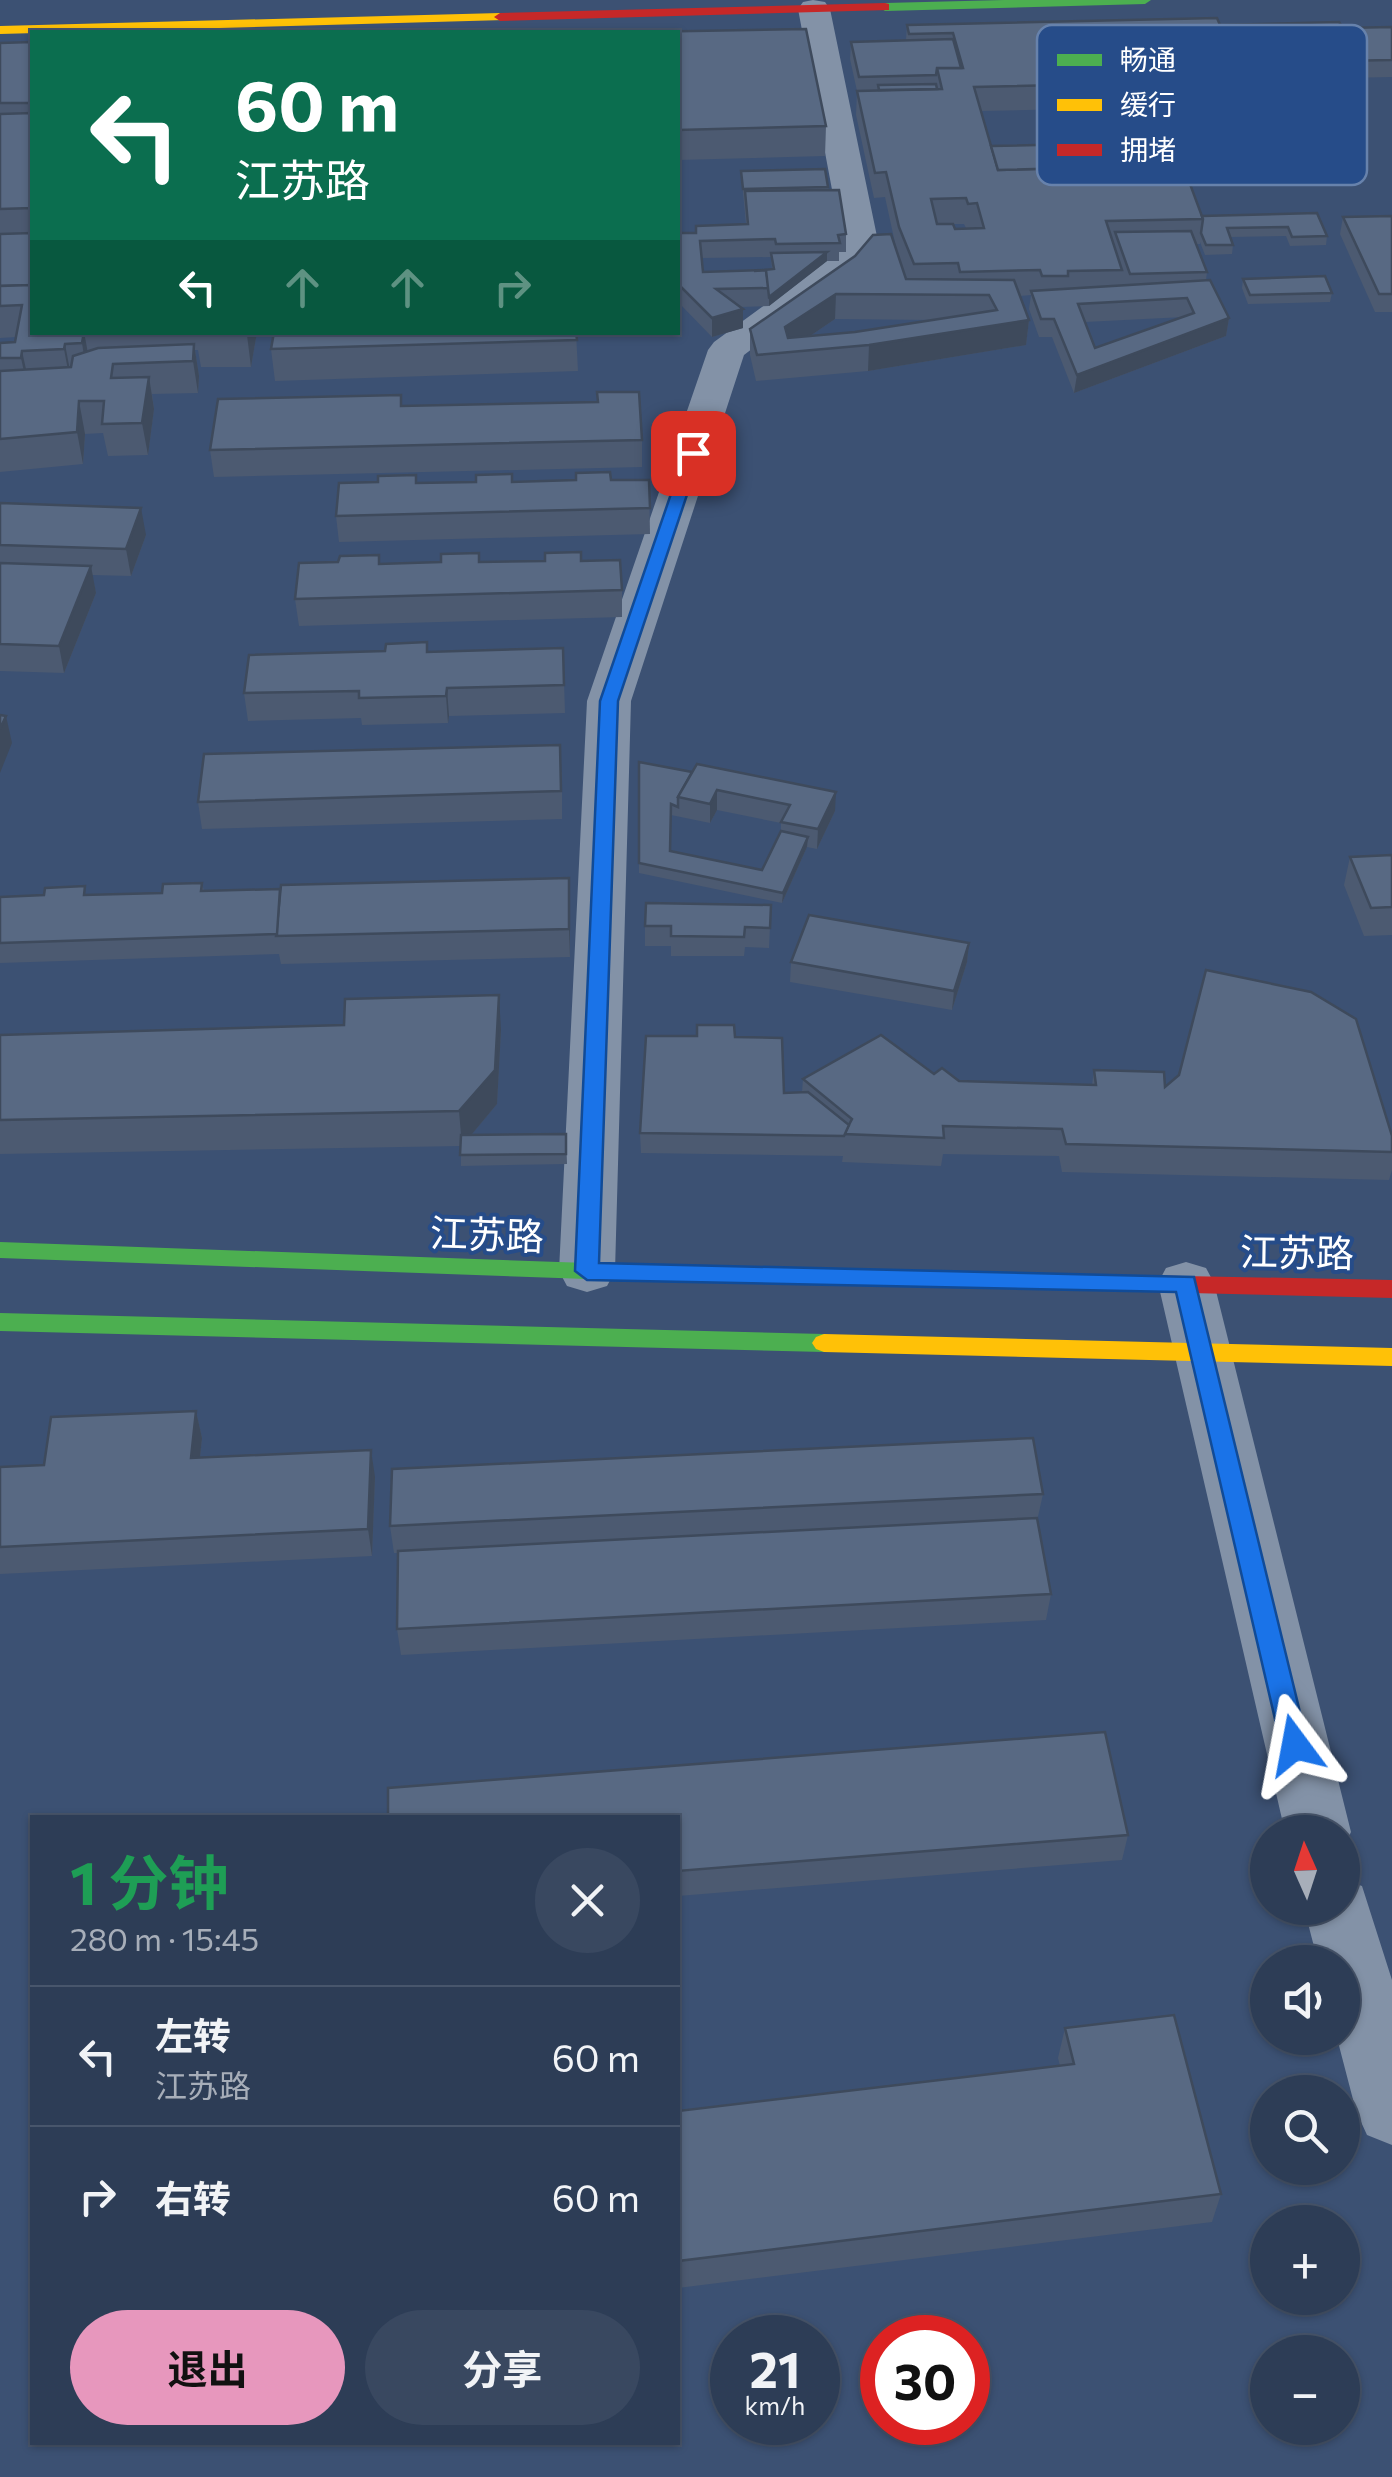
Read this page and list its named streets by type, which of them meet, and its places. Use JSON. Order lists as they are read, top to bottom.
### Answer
{
  "streets": {
    "main road": ["江苏路"]
  },
  "legend": ["畅通", "缓行", "拥堵"],
  "north": "top",
  "page": {
    "turn": ["60 m", "江苏路"],
    "map_buttons": ["+", "−"],
    "heading": ["1 分钟", "280 m · 15:45"],
    "list": [
      {
        "name": "左转",
        "note": "江苏路",
        "value": "60 m"
      },
      {
        "name": "右转",
        "value": "60 m"
      }
    ],
    "buttons": ["退出", "分享"],
    "speed": "21 km/h",
    "limit": "30"
  }
}
